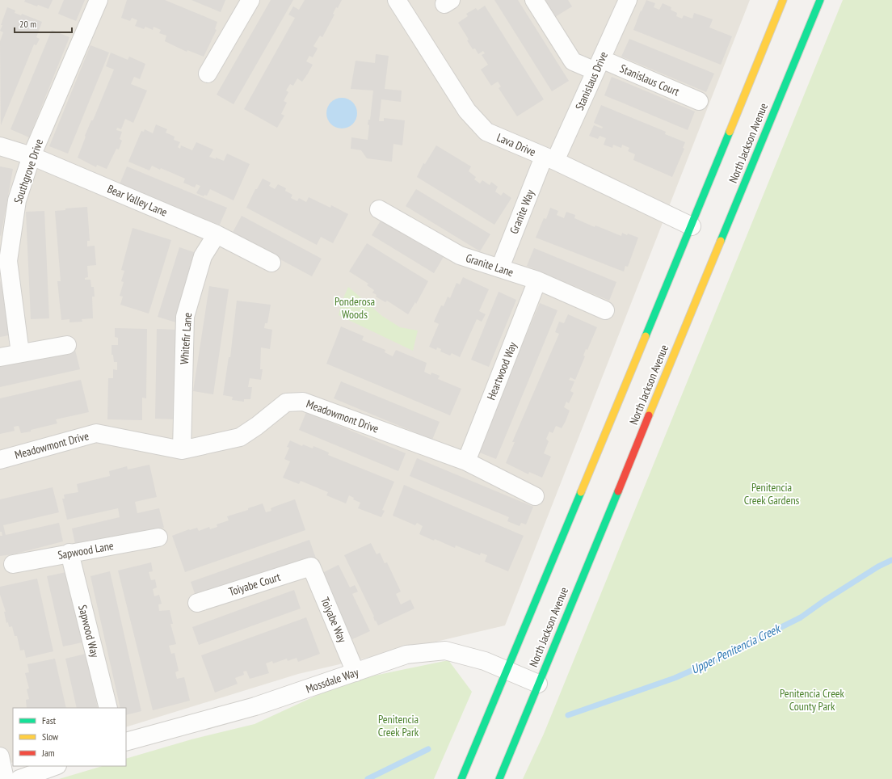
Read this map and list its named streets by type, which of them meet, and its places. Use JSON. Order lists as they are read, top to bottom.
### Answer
{
  "streets": {
    "main road": ["North Jackson Avenue"],
    "street": [
      "Stanislaus Court",
      "Stanislaus Drive",
      "Lava Drive",
      "Southgrove Drive",
      "Bear Valley Lane",
      "Granite Way",
      "Granite Lane",
      "Whitefir Lane",
      "Heartwood Way",
      "Meadowmont Drive",
      "Sapwood Lane",
      "Toiyabe Court",
      "Toiyabe Way",
      "Sapwood Way",
      "Mossdale Way"
    ]
  },
  "crossings": [
    ["Stanislaus Court", "Stanislaus Drive"],
    ["Stanislaus Drive", "Lava Drive"],
    ["Stanislaus Drive", "Granite Way"],
    ["North Jackson Avenue", "Lava Drive"],
    ["North Jackson Avenue", "Mossdale Way"],
    ["Lava Drive", "Granite Way"],
    ["Southgrove Drive", "Bear Valley Lane"],
    ["Bear Valley Lane", "Whitefir Lane"],
    ["Granite Way", "Granite Lane"],
    ["Granite Lane", "Heartwood Way"],
    ["Whitefir Lane", "Meadowmont Drive"],
    ["Heartwood Way", "Meadowmont Drive"],
    ["Sapwood Lane", "Sapwood Way"],
    ["Toiyabe Court", "Toiyabe Way"],
    ["Toiyabe Way", "Mossdale Way"]
  ],
  "water": ["Upper Penitencia Creek"],
  "parks": [
    "Ponderosa Woods",
    "Penitencia Creek Gardens",
    "Penitencia Creek County Park",
    "Penitencia Creek Park"
  ],
  "legend": ["Fast", "Slow", "Jam"],
  "scale_bar": "20 m"
}
